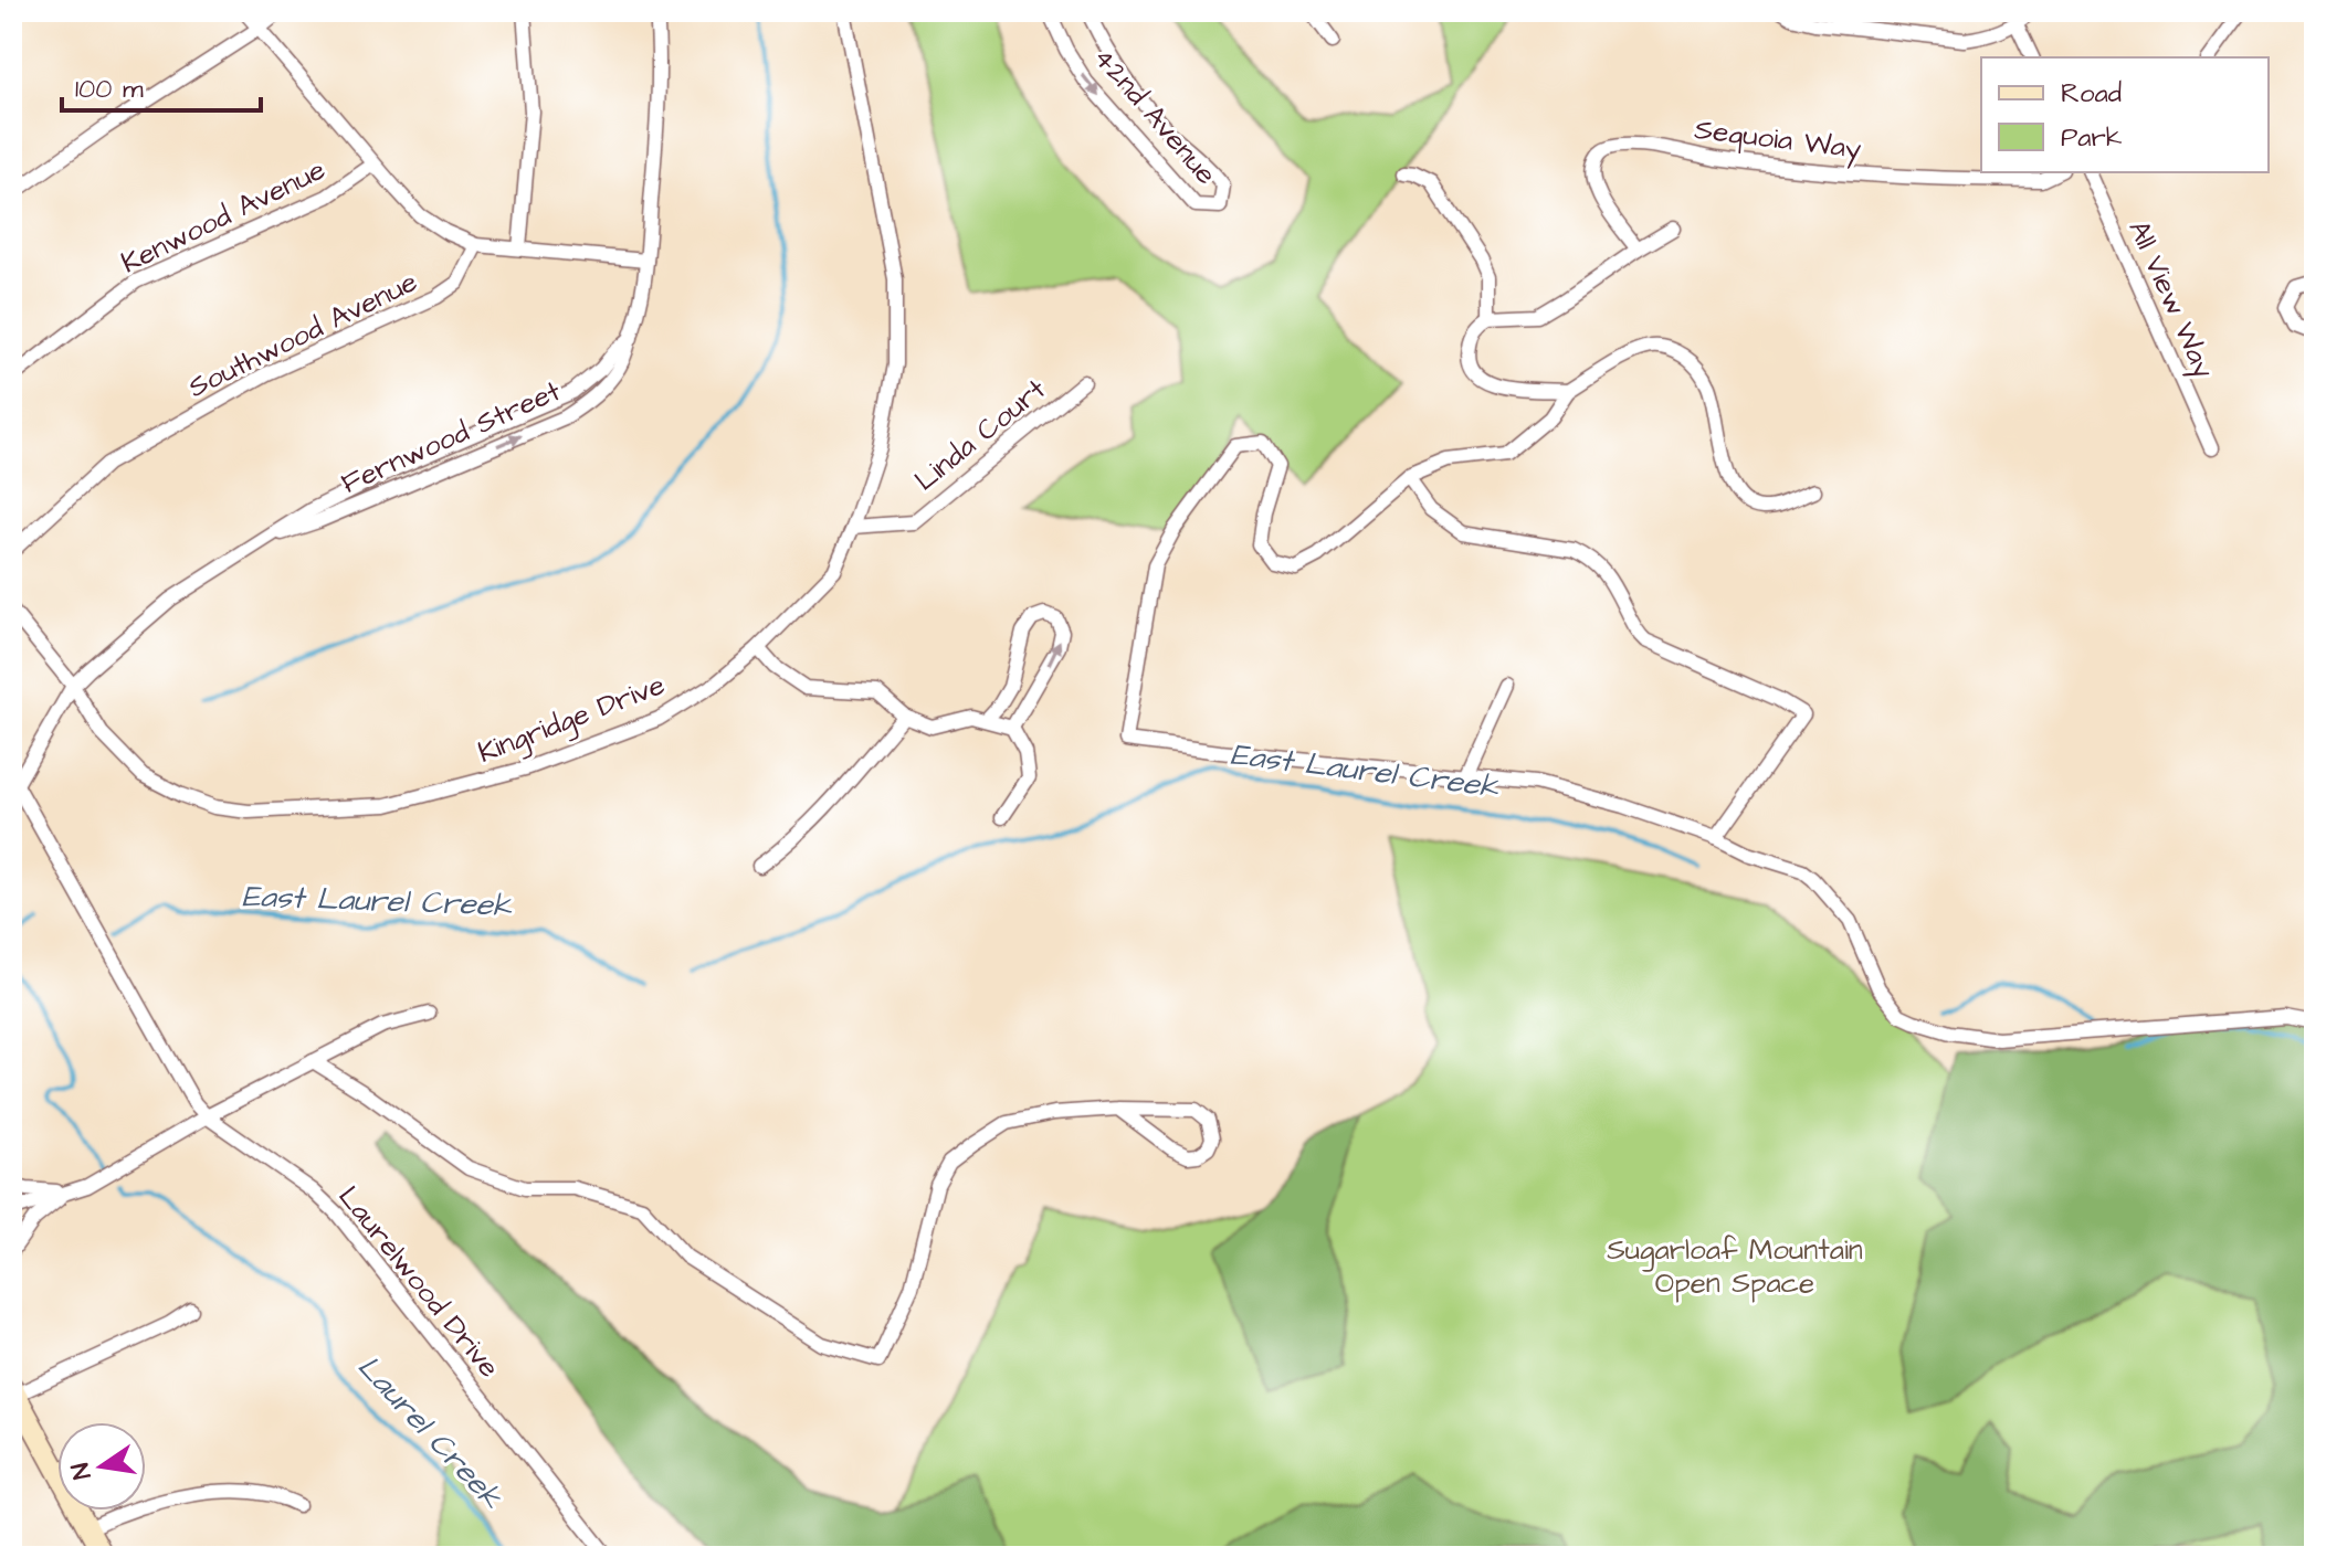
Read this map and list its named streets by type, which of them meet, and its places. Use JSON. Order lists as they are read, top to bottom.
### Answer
{
  "streets": {
    "street": [
      "42nd Avenue",
      "Sequoia Way",
      "Kenwood Avenue",
      "All View Way",
      "Southwood Avenue",
      "Linda Court",
      "Fernwood Street",
      "Kingridge Drive",
      "Laurelwood Drive"
    ]
  },
  "crossings": [
    ["Linda Court", "Kingridge Drive"],
    ["Fernwood Street", "Kingridge Drive"],
    ["Fernwood Street", "Laurelwood Drive"]
  ],
  "water": ["East Laurel Creek", "Laurel Creek"],
  "parks": ["Sugarloaf Mountain Open Space"],
  "legend": ["Road", "Park"],
  "scale_bar": "100 m",
  "north": "left"
}
